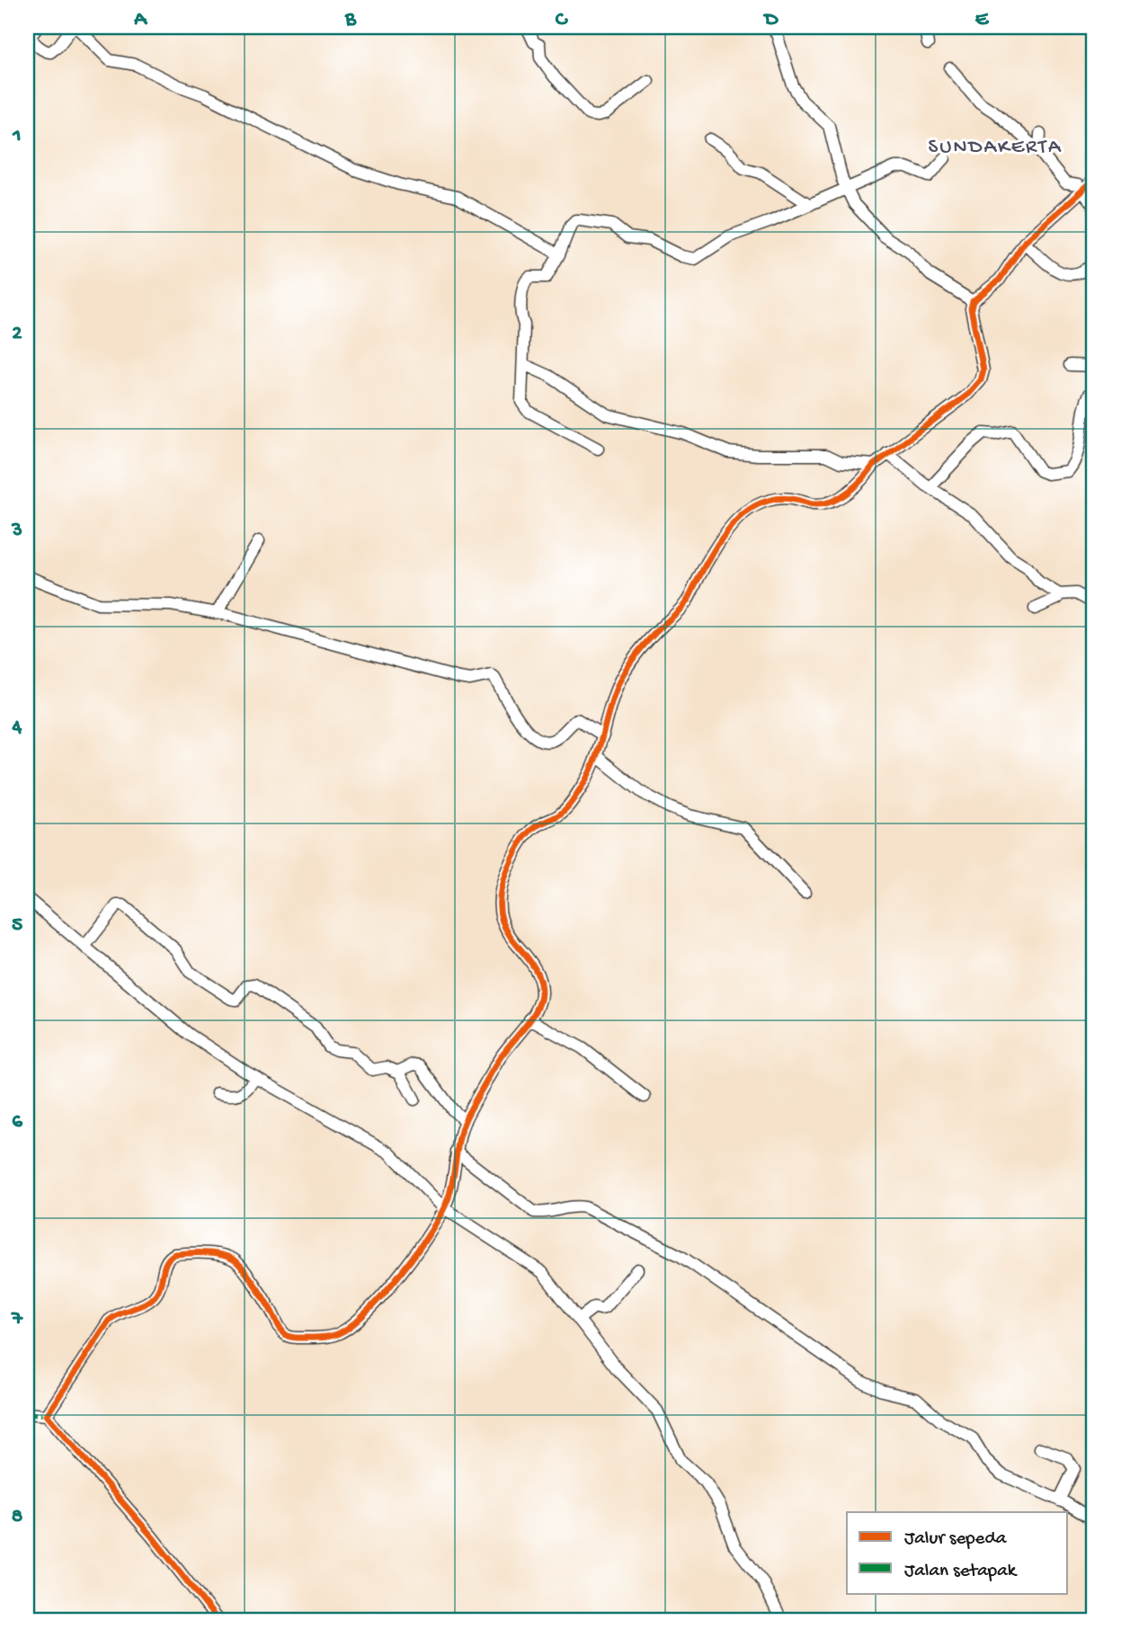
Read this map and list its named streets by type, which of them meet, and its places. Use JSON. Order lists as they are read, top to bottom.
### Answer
{
  "districts": ["SUNDAKERTA"],
  "legend": ["Jalur sepeda", "Jalan setapak"],
  "grid": {
    "columns": [
      "A",
      "B",
      "C",
      "D",
      "E"
    ],
    "rows": [
      "1",
      "2",
      "3",
      "4",
      "5",
      "6",
      "7",
      "8"
    ]
  }
}
